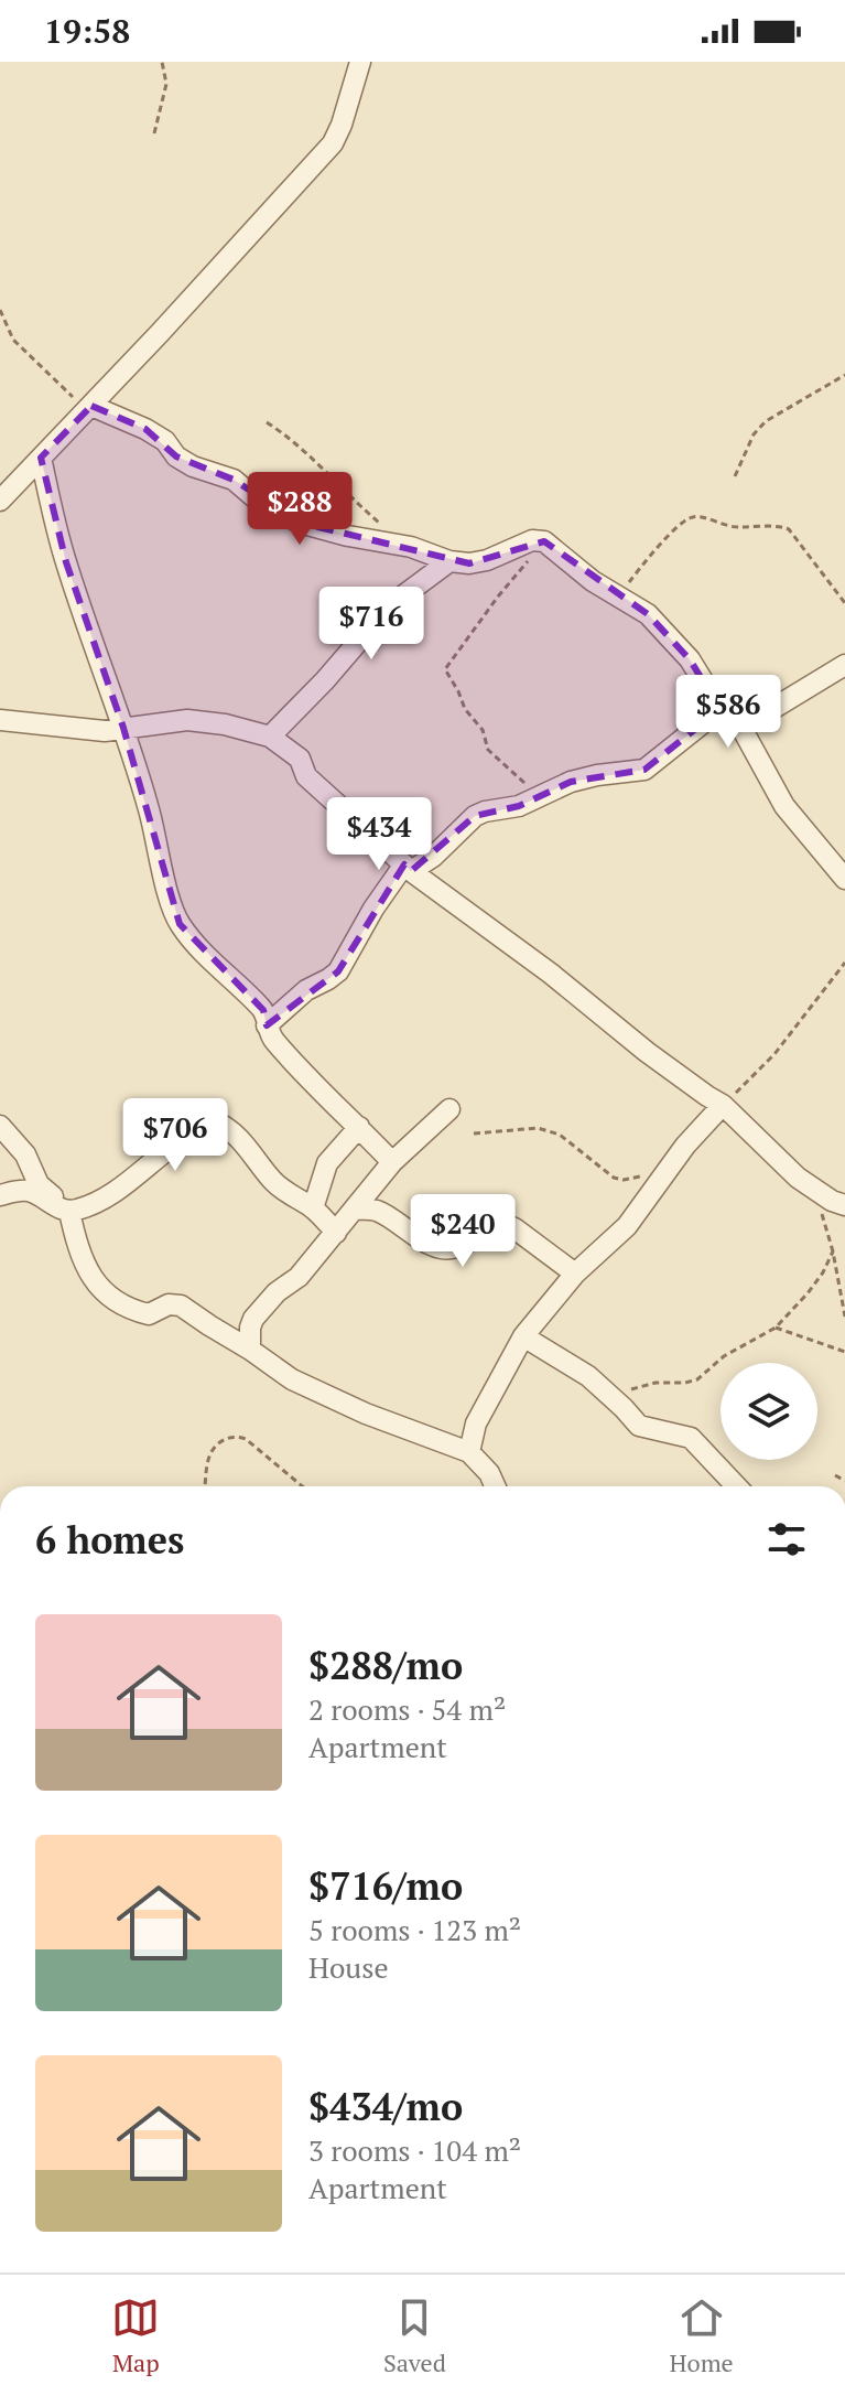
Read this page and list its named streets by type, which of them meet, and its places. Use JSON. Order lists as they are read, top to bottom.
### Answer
{
  "page": {
    "status": "19:58",
    "price": [
      "$288",
      "$716",
      "$586",
      "$434",
      "$706",
      "$240"
    ],
    "heading": "6 homes",
    "list": [
      {
        "name": "$288/mo",
        "note": "2 rooms · 54 m² · Apartment"
      },
      {
        "name": "$716/mo",
        "note": "5 rooms · 123 m² · House"
      },
      {
        "name": "$434/mo",
        "note": "3 rooms · 104 m² · Apartment"
      }
    ],
    "tabs": ["Map", "Saved", "Home"]
  }
}
